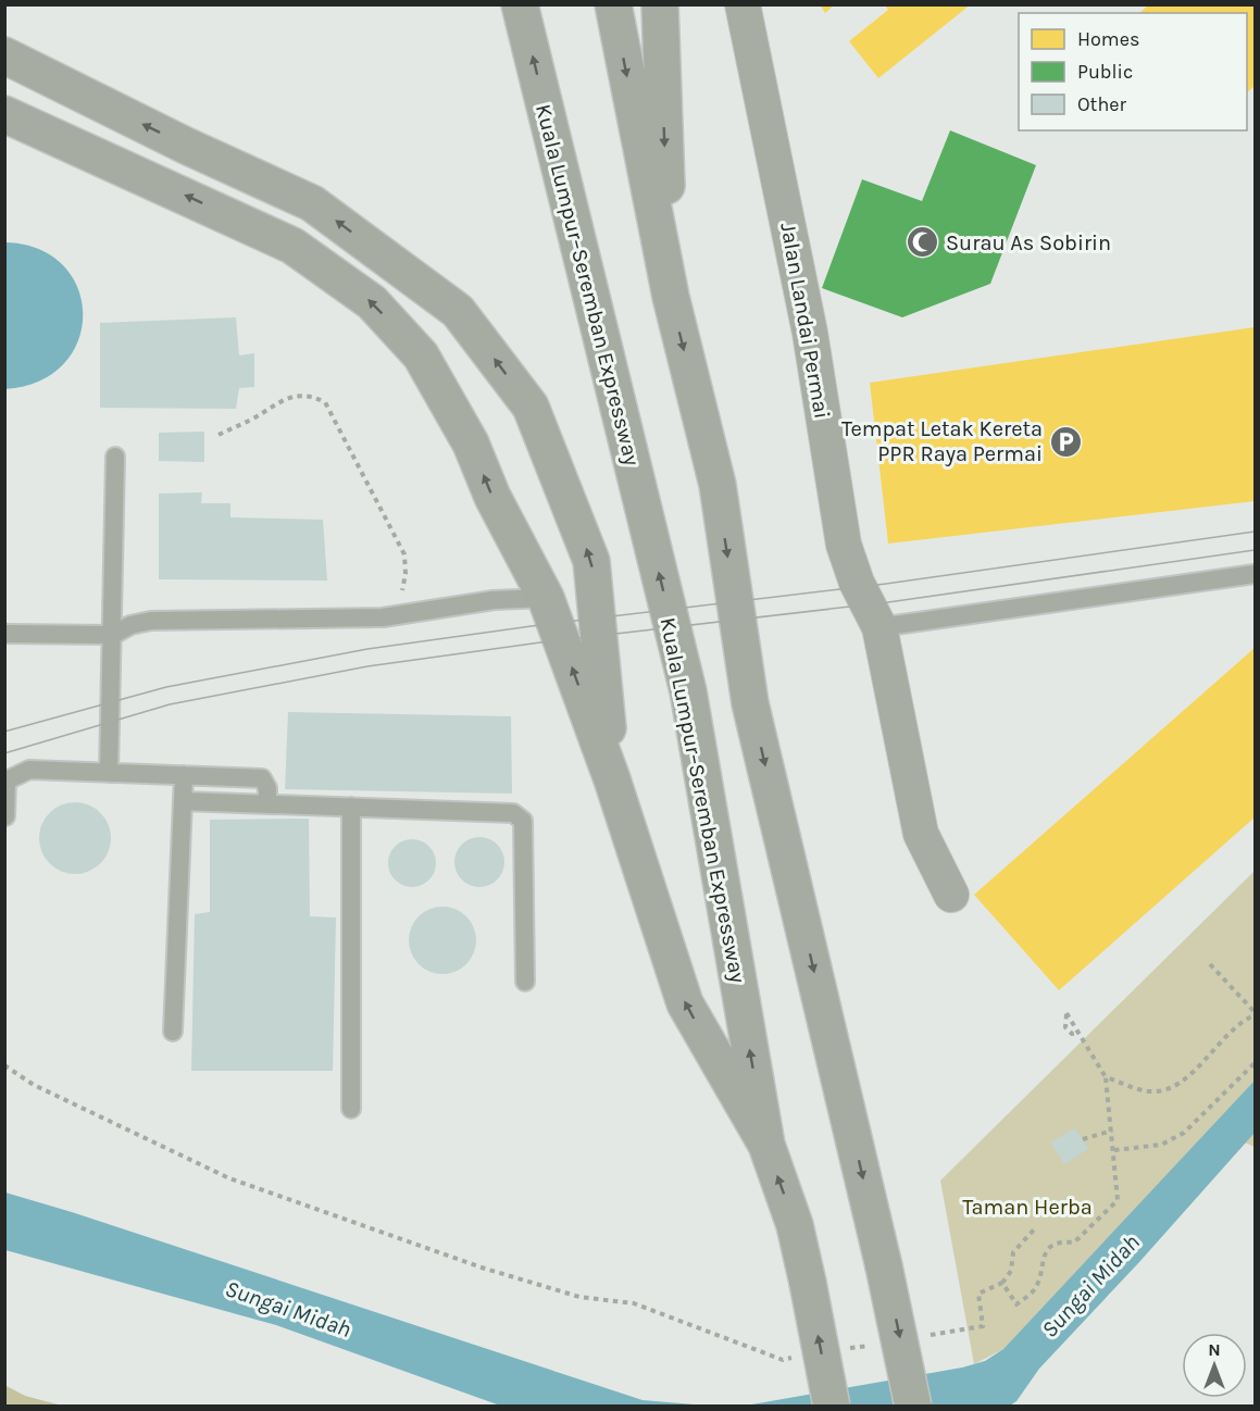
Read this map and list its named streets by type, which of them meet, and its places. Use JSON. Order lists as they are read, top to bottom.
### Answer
{
  "streets": {
    "highway": ["Kuala Lumpur–Seremban Expressway"],
    "street": ["Jalan Landai Permai"]
  },
  "water": ["Sungai Midah"],
  "parks": ["Taman Herba"],
  "places": {
    "mosque": ["Surau As Sobirin"],
    "parking": ["Tempat Letak Kereta PPR Raya Permai"]
  },
  "legend": ["Homes", "Public", "Other"],
  "north": "top"
}
